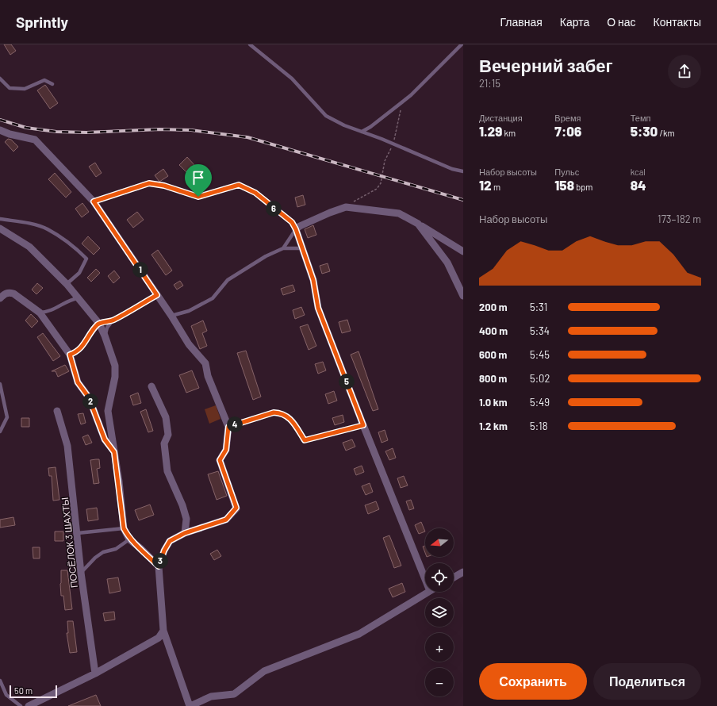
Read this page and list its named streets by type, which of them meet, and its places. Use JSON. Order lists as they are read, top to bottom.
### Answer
{
  "streets": {
    "street": ["ПОСЁЛОК 3 ШАХТЫ"]
  },
  "scale_bar": "50 m",
  "north": "left",
  "page": {
    "header": "Sprintly",
    "nav": [
      "Главная",
      "Карта",
      "О нас",
      "Контакты"
    ],
    "heading": ["Вечерний забег", "21:15"],
    "stats": [
      ["Дистанция", "1.29 km"],
      ["Время", "7:06"],
      ["Темп", "5:30 /km"],
      ["Набор высоты", "12 m"],
      ["Пульс", "158 bpm"],
      ["kcal", "84"]
    ],
    "pins": [
      "6",
      "1",
      "5",
      "2",
      "4",
      "3"
    ],
    "chart": ["Набор высоты", "173–182 m"],
    "list": [
      {
        "name": "200 m",
        "note": "5:31"
      },
      {
        "name": "400 m",
        "note": "5:34"
      },
      {
        "name": "600 m",
        "note": "5:45"
      },
      {
        "name": "800 m",
        "note": "5:02"
      },
      {
        "name": "1.0 km",
        "note": "5:49"
      },
      {
        "name": "1.2 km",
        "note": "5:18"
      }
    ],
    "map_buttons": ["+", "−"],
    "buttons": ["Сохранить", "Поделиться"],
    "scale": "50 m"
  }
}
